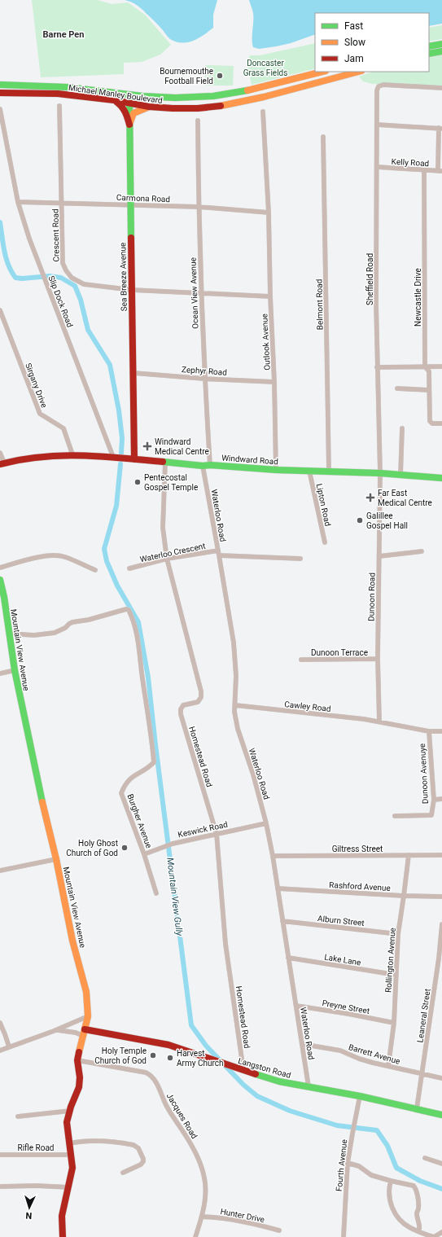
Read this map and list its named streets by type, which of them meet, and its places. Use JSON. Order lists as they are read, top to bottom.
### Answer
{
  "streets": {
    "main road": [
      "Michael Manley Boulevard",
      "Sea Breeze Avenue",
      "Windward Road",
      "Mountain View Avenue",
      "Langston Road"
    ],
    "street": [
      "Kelly Road",
      "Carmona Road",
      "Crescent Road",
      "Sheffield Road",
      "Ocean View Avenue",
      "Newcastle Drive",
      "Slip Dock Road",
      "Belmont Road",
      "Outlook Avenue",
      "Zephyr Road",
      "Sirgany Drive",
      "Lipton Road",
      "Waterloo Road",
      "Waterloo Crescent",
      "Dunoon Road",
      "Dunoon Terrace",
      "Cawley Road",
      "Homestead Road",
      "Dunoon Avenuye",
      "Burgher Avenue",
      "Keswick Road",
      "Giltress Street",
      "Rashford Avenue",
      "Alburn Street",
      "Lake Lane",
      "Rollington Avenue",
      "Preyne Street",
      "Leaneral Street",
      "Barrett Avenue",
      "Jacques Road",
      "Rifle Road",
      "Fourth Avenue",
      "Hunter Drive"
    ]
  },
  "crossings": [
    ["Michael Manley Boulevard", "Sea Breeze Avenue"],
    ["Kelly Road", "Sheffield Road"],
    ["Kelly Road", "Newcastle Drive"],
    ["Carmona Road", "Crescent Road"],
    ["Carmona Road", "Sea Breeze Avenue"],
    ["Carmona Road", "Ocean View Avenue"],
    ["Carmona Road", "Slip Dock Road"],
    ["Carmona Road", "Outlook Avenue"],
    ["Crescent Road", "Sea Breeze Avenue"],
    ["Crescent Road", "Ocean View Avenue"],
    ["Crescent Road", "Outlook Avenue"],
    ["Sea Breeze Avenue", "Zephyr Road"],
    ["Sea Breeze Avenue", "Windward Road"],
    ["Sheffield Road", "Windward Road"],
    ["Sheffield Road", "Dunoon Road"],
    ["Ocean View Avenue", "Zephyr Road"],
    ["Ocean View Avenue", "Windward Road"],
    ["Slip Dock Road", "Windward Road"],
    ["Belmont Road", "Windward Road"],
    ["Outlook Avenue", "Zephyr Road"],
    ["Outlook Avenue", "Windward Road"],
    ["Sirgany Drive", "Windward Road"],
    ["Windward Road", "Lipton Road"],
    ["Windward Road", "Waterloo Road"],
    ["Windward Road", "Dunoon Road"],
    ["Windward Road", "Homestead Road"],
    ["Waterloo Road", "Waterloo Crescent"],
    ["Waterloo Road", "Cawley Road"],
    ["Waterloo Road", "Keswick Road"],
    ["Waterloo Road", "Giltress Street"],
    ["Waterloo Road", "Rashford Avenue"],
    ["Waterloo Road", "Alburn Street"],
    ["Waterloo Road", "Lake Lane"],
    ["Waterloo Road", "Preyne Street"],
    ["Waterloo Road", "Barrett Avenue"],
    ["Waterloo Road", "Langston Road"],
    ["Waterloo Crescent", "Homestead Road"],
    ["Dunoon Road", "Dunoon Terrace"],
    ["Dunoon Road", "Cawley Road"],
    ["Mountain View Avenue", "Burgher Avenue"],
    ["Mountain View Avenue", "Langston Road"],
    ["Mountain View Avenue", "Jacques Road"],
    ["Mountain View Avenue", "Rifle Road"],
    ["Cawley Road", "Dunoon Avenuye"],
    ["Homestead Road", "Keswick Road"],
    ["Homestead Road", "Langston Road"],
    ["Burgher Avenue", "Keswick Road"],
    ["Giltress Street", "Rollington Avenue"],
    ["Rashford Avenue", "Rollington Avenue"],
    ["Alburn Street", "Rollington Avenue"],
    ["Lake Lane", "Rollington Avenue"],
    ["Rollington Avenue", "Preyne Street"],
    ["Rollington Avenue", "Barrett Avenue"],
    ["Leaneral Street", "Barrett Avenue"],
    ["Leaneral Street", "Langston Road"],
    ["Langston Road", "Fourth Avenue"],
    ["Jacques Road", "Hunter Drive"]
  ],
  "districts": ["Barne Pen"],
  "water": ["Mountain View Gully"],
  "parks": ["Doncaster Grass Fields"],
  "places": {
    "other": [
      "Bournemouthe Football Field",
      "Pentecostal Gospel Temple",
      "Galillee Gospel Hall",
      "Holy Ghost Church of God",
      "Holy Temple Church of God",
      "Harvest Army Church"
    ],
    "health": ["Windward Medical Centre", "Far East Medical Centre"]
  },
  "legend": ["Fast", "Slow", "Jam"],
  "north": "bottom"
}
